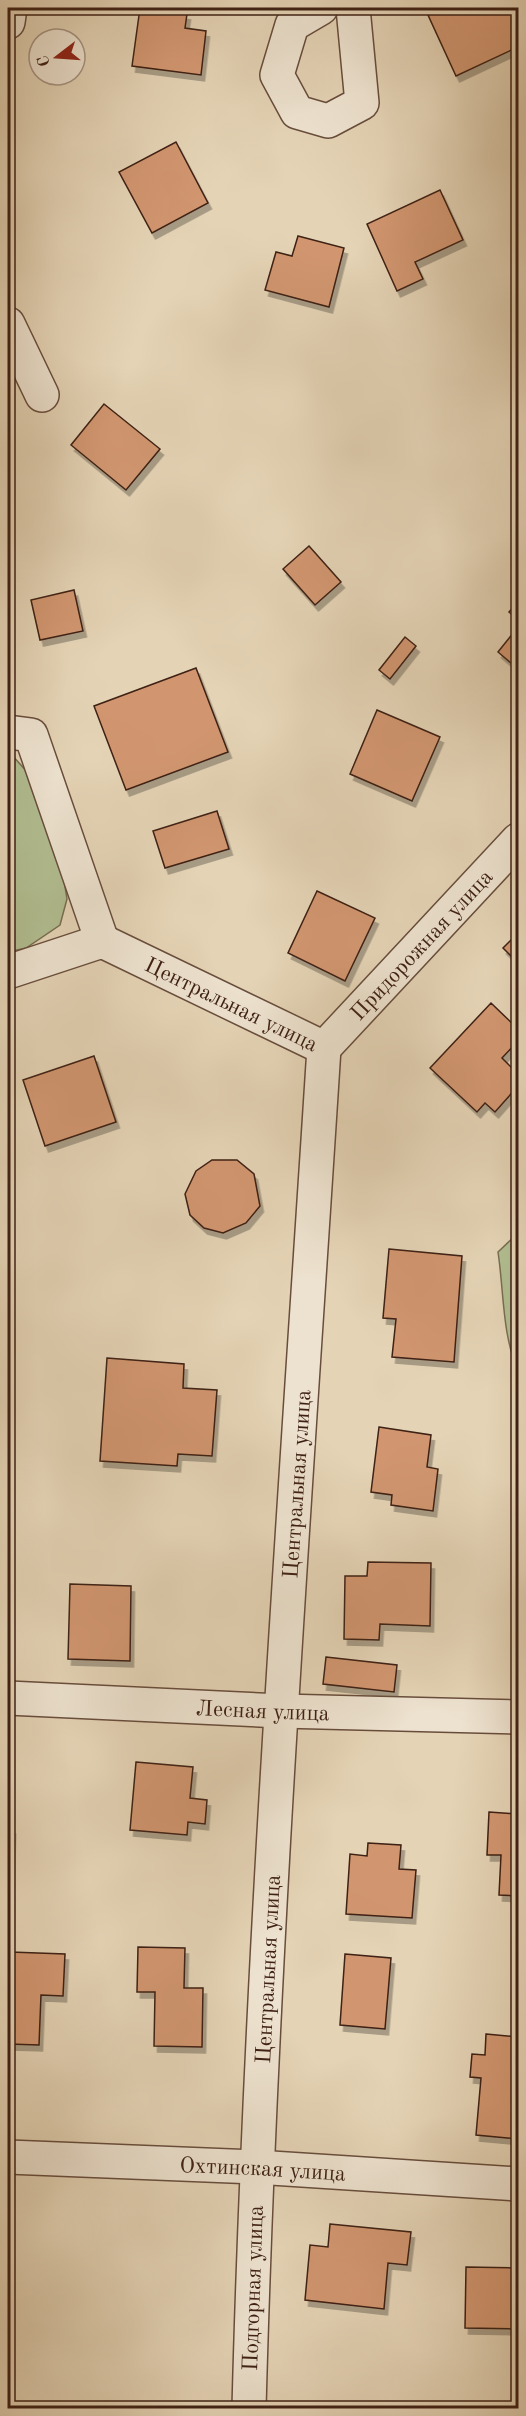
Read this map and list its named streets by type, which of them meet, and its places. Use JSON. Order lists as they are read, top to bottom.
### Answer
{
  "streets": {
    "street": [
      "Придорожная улица",
      "Центральная улица",
      "Лесная улица",
      "Охтинская улица",
      "Подгорная улица"
    ]
  },
  "crossings": [
    ["Придорожная улица", "Центральная улица"],
    ["Центральная улица", "Лесная улица"],
    ["Центральная улица", "Охтинская улица"],
    ["Центральная улица", "Подгорная улица"],
    ["Охтинская улица", "Подгорная улица"]
  ],
  "north": "left"
}
